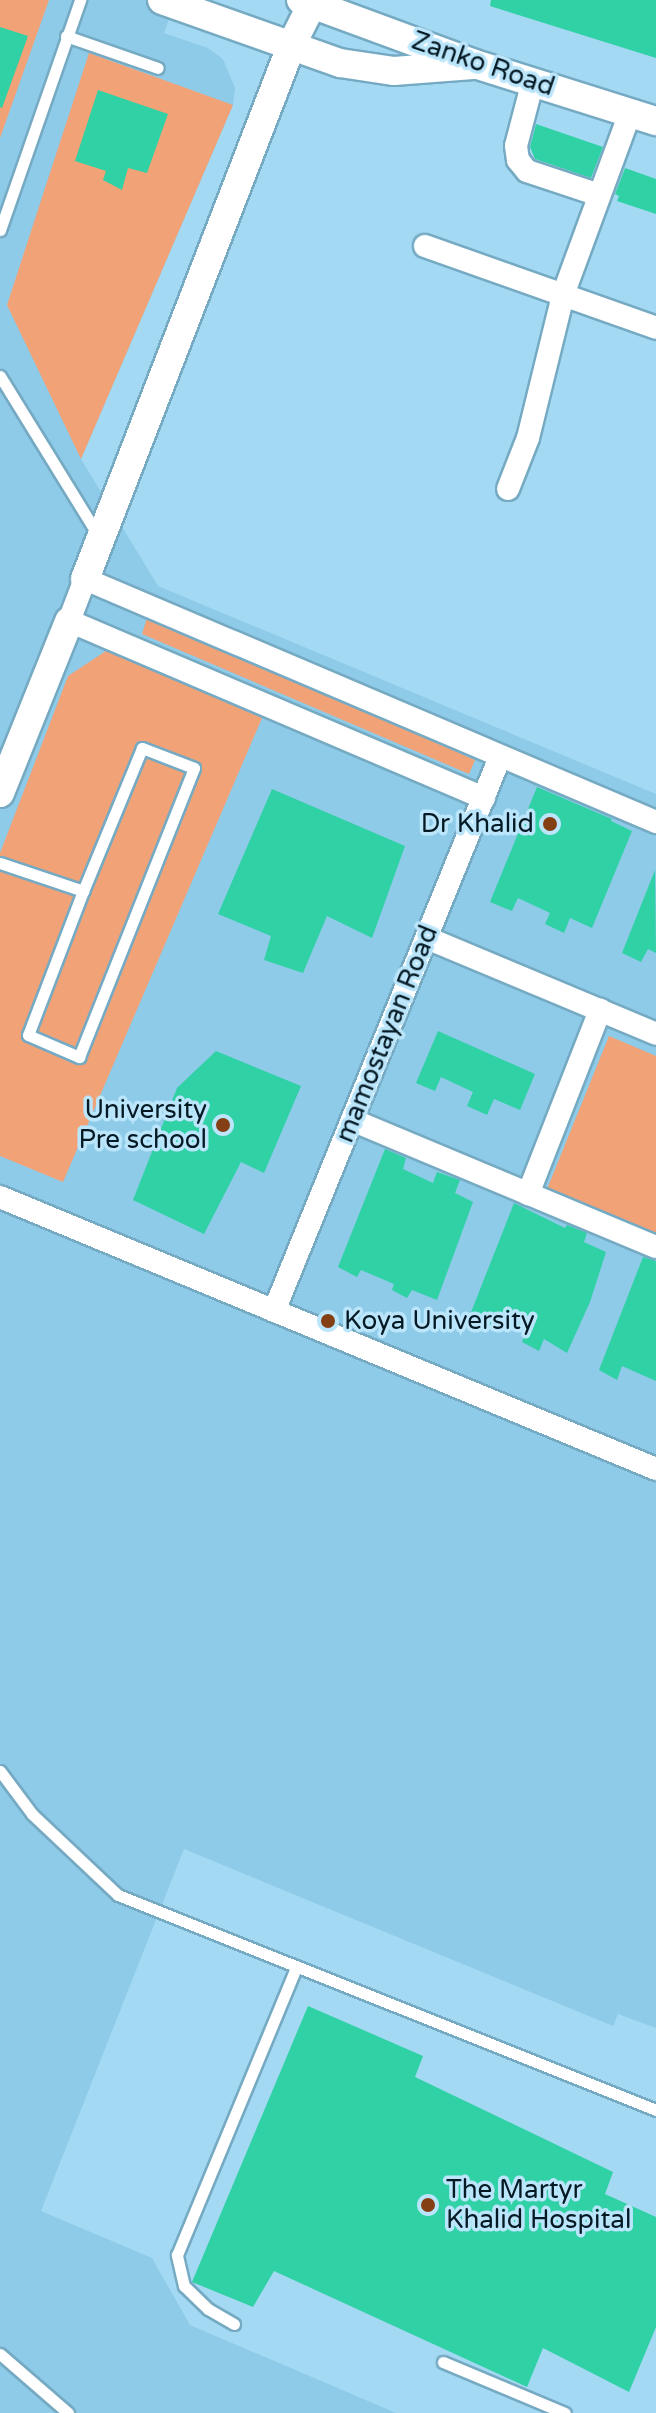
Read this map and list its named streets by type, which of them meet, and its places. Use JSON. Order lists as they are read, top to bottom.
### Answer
{
  "streets": {
    "street": ["Zanko Road", "mamostayan Road"]
  },
  "places": [
    "Dr Khalid",
    "University Pre school",
    "Koya University",
    "The Martyr Khalid Hospital"
  ]
}
